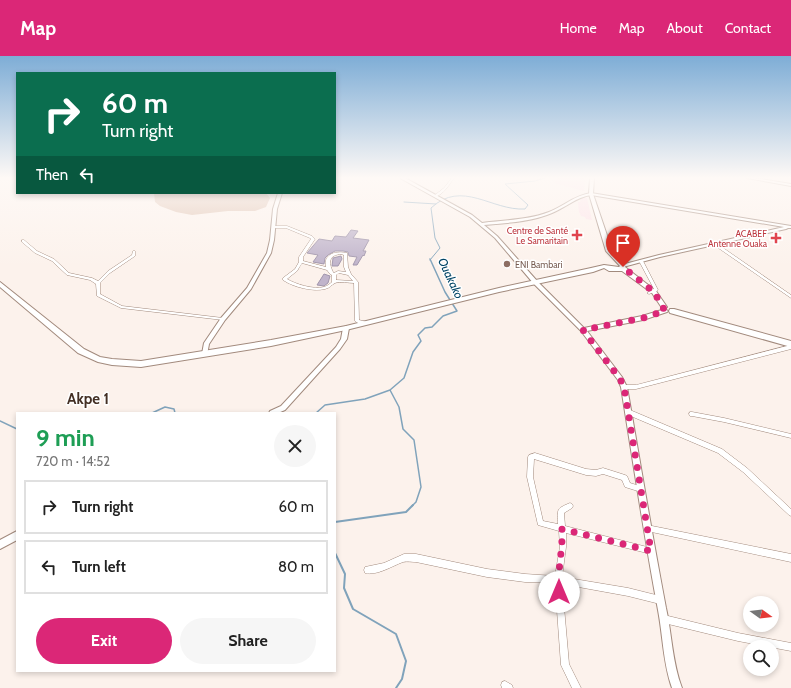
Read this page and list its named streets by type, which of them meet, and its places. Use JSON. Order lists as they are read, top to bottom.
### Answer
{
  "districts": ["Akpe 1"],
  "water": ["Ouakako"],
  "places": {
    "health": ["Centre de Santé Le Samaritain", "ACABEF Antenne Ouaka"],
    "other": ["ENI Bambari"]
  },
  "north": "right",
  "page": {
    "header": "Map",
    "nav": [
      "Home",
      "Map",
      "About",
      "Contact"
    ],
    "turn": ["60 m", "Turn right"],
    "then": "Then",
    "heading": ["9 min", "720 m · 14:52"],
    "list": [
      {
        "name": "Turn right",
        "value": "60 m"
      },
      {
        "name": "Turn left",
        "value": "80 m"
      }
    ],
    "buttons": ["Exit", "Share"]
  }
}
